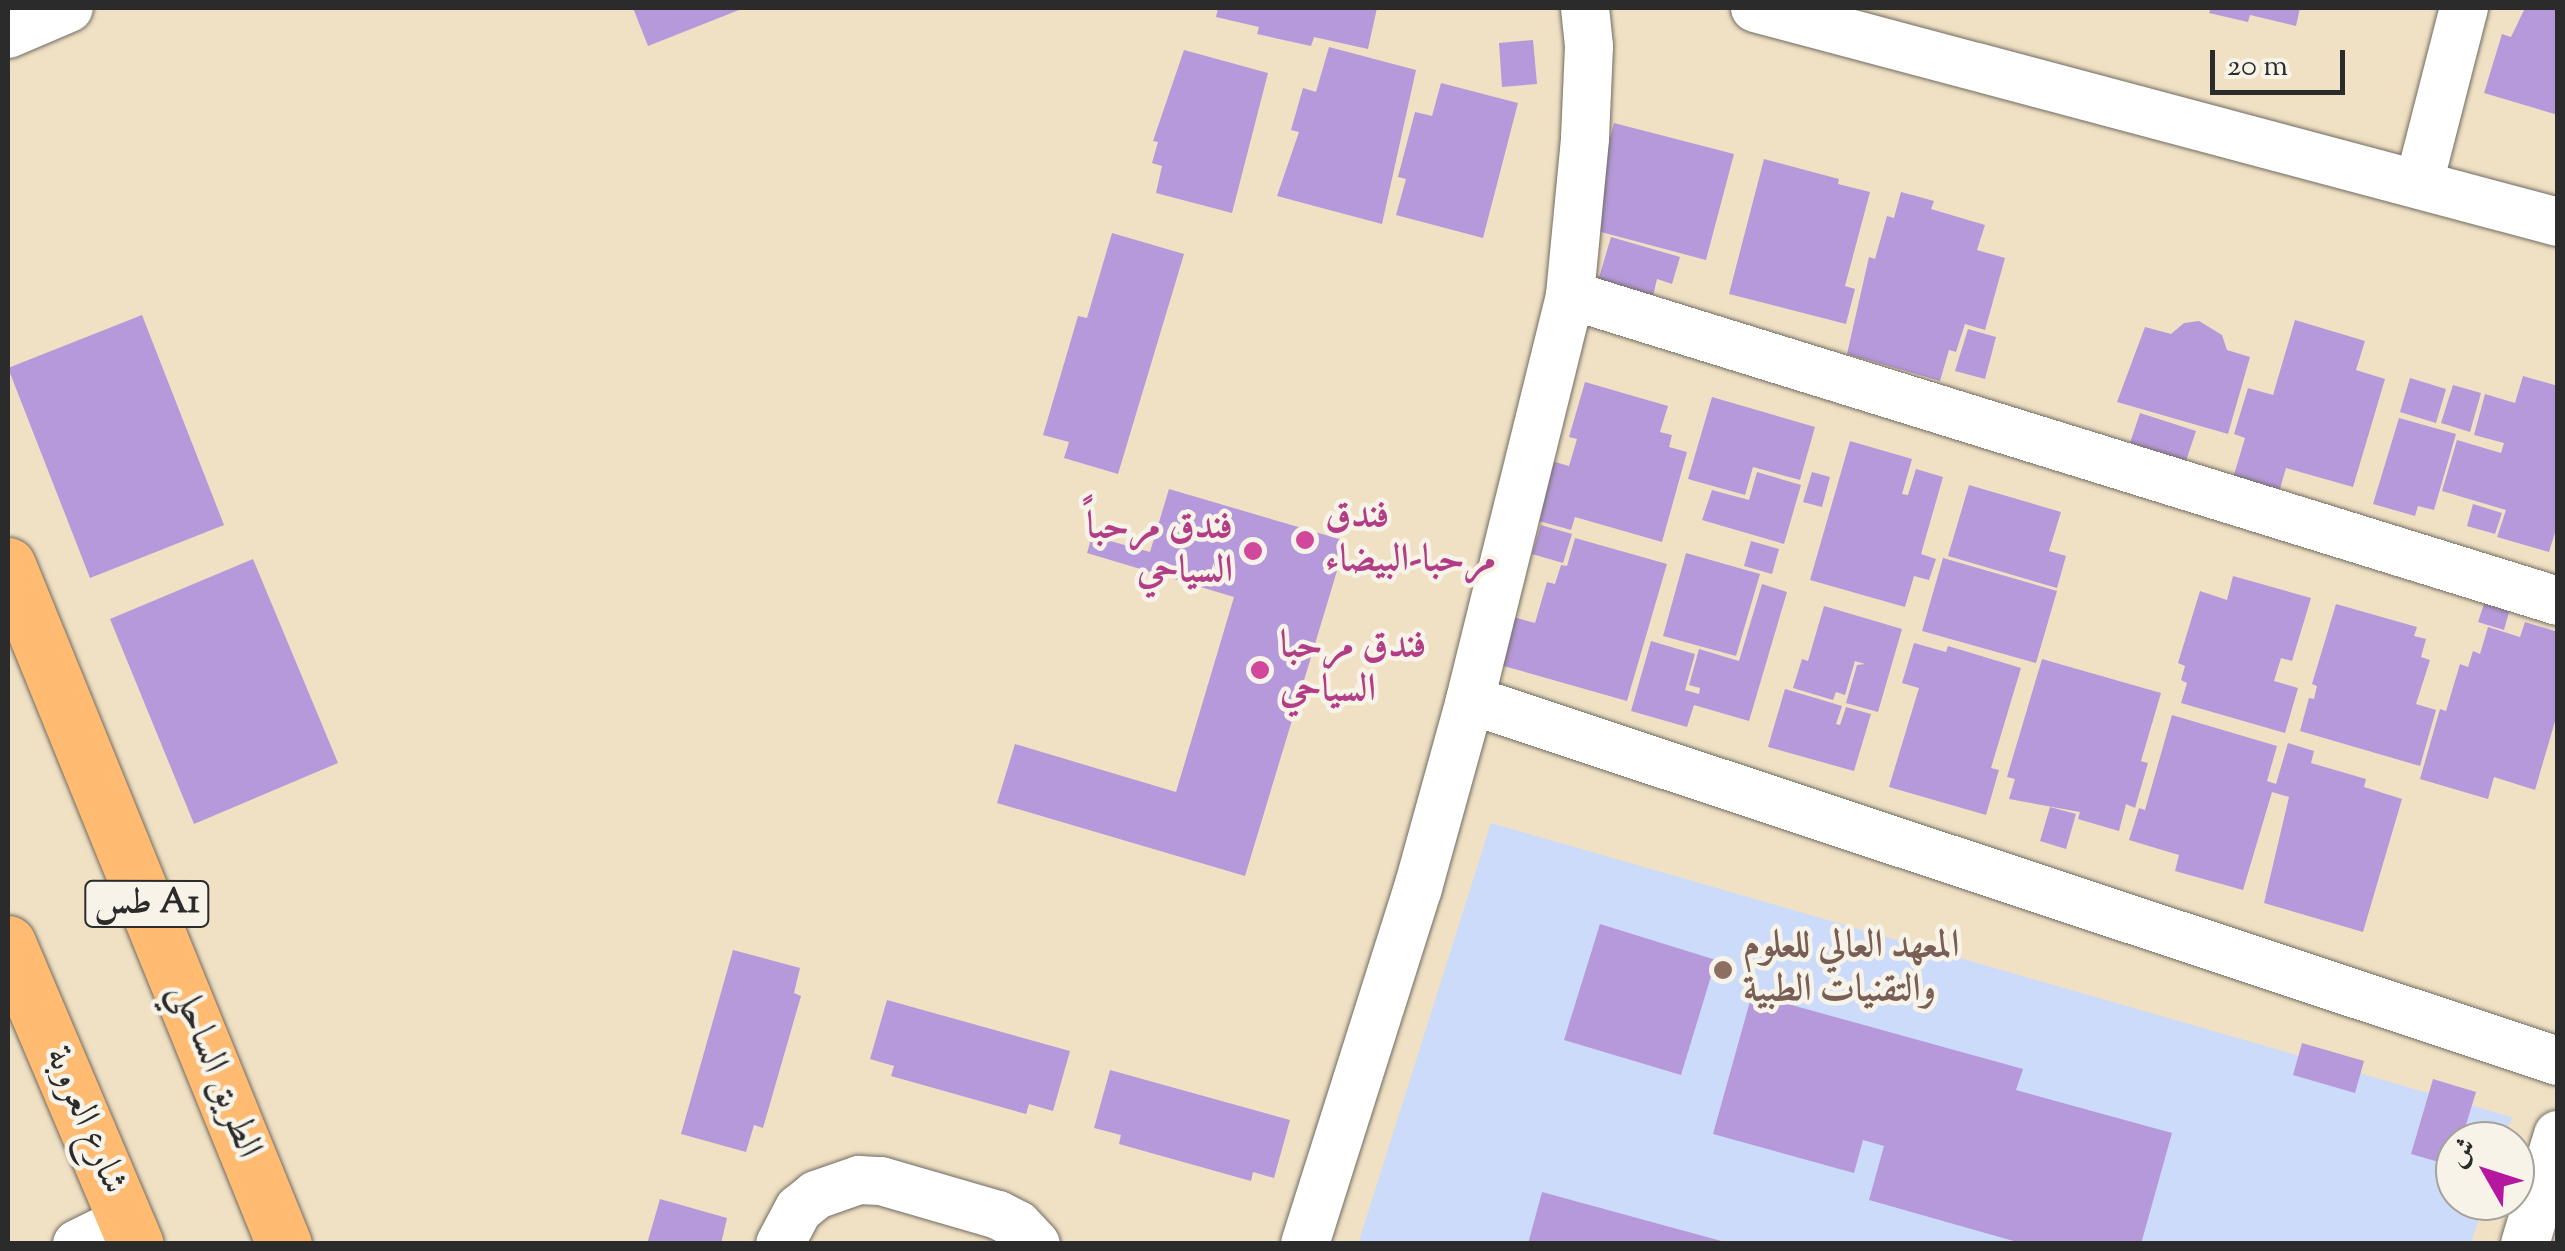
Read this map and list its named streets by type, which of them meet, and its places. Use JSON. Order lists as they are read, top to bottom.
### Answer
{
  "streets": {
    "highway": ["طس A1", "الطريق الساحلي", "شارع العروبة"]
  },
  "places": [
    "فندق مرحبا-البيضاء",
    "فندق مرحباً السياحي",
    "فندق مرحبا السياحي",
    "المعهد العالي للعلوم والتقنيات الطبية"
  ],
  "scale_bar": "20 m",
  "north": "top left"
}
